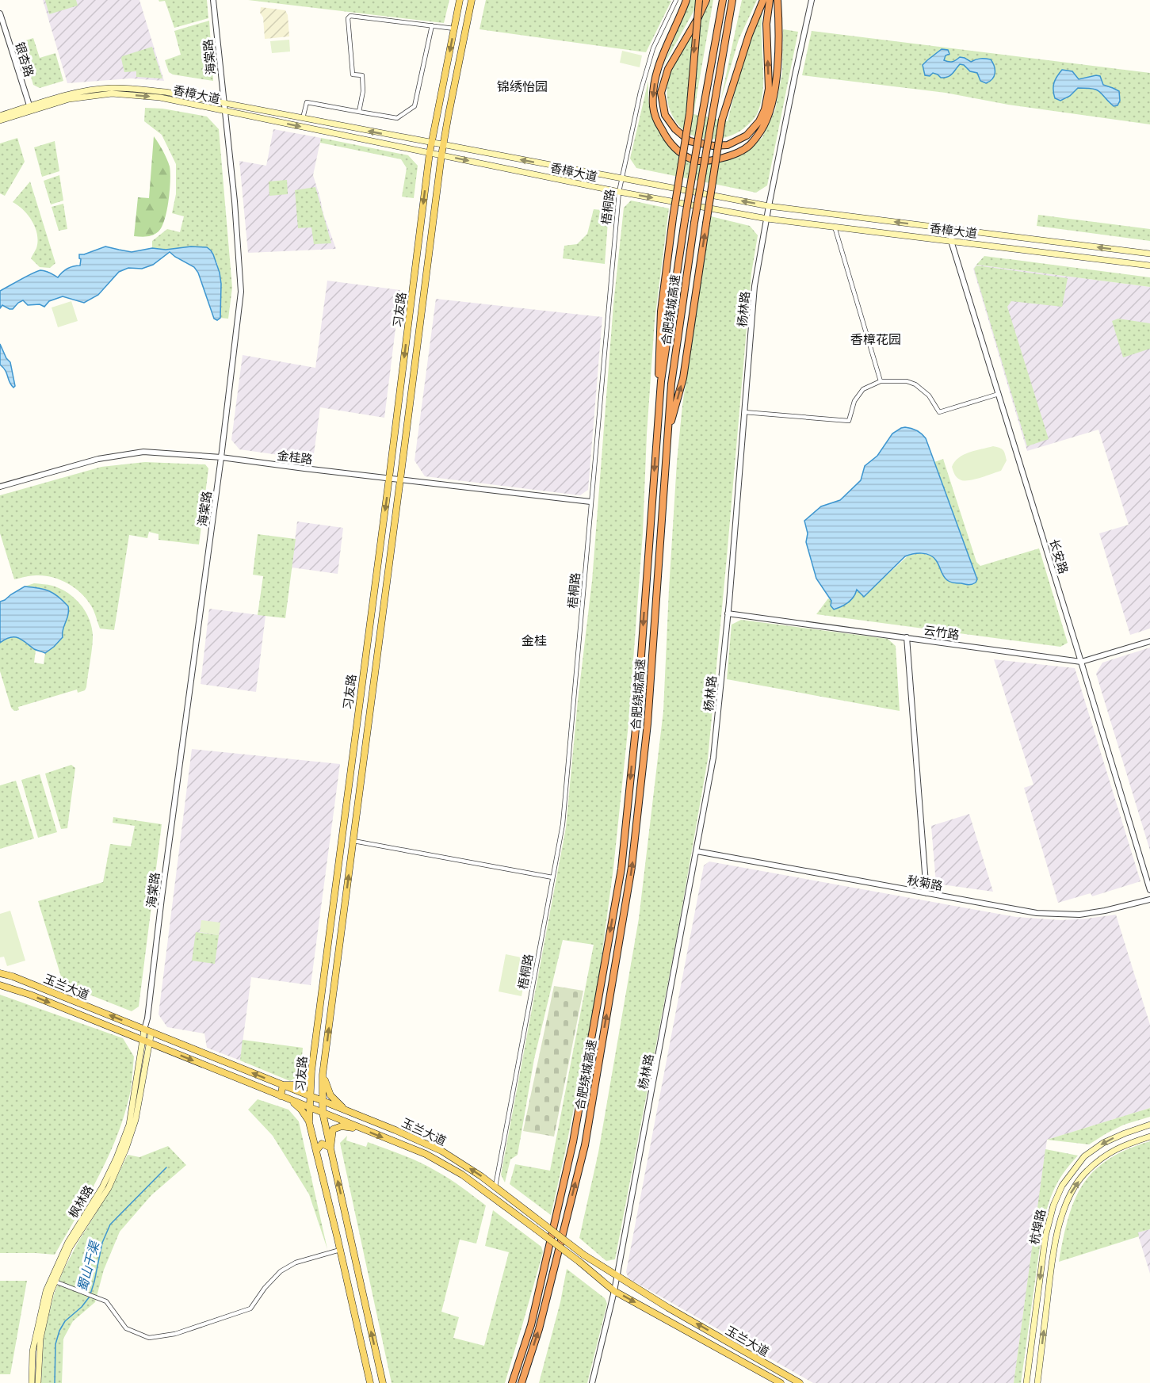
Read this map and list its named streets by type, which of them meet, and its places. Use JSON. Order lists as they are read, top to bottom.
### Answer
{
  "streets": {
    "highway": ["合肥绕城高速"],
    "main road": [
      "香樟大道",
      "习友路",
      "玉兰大道",
      "枫林路",
      "杭埠路"
    ],
    "street": [
      "海棠路",
      "银杏路",
      "梧桐路",
      "杨林路",
      "金桂路",
      "长安路",
      "云竹路",
      "秋菊路"
    ]
  },
  "crossings": [
    ["海棠路", "香樟大道"],
    ["海棠路", "金桂路"],
    ["海棠路", "玉兰大道"],
    ["海棠路", "枫林路"],
    ["银杏路", "香樟大道"],
    ["香樟大道", "梧桐路"],
    ["香樟大道", "杨林路"],
    ["香樟大道", "习友路"],
    ["香樟大道", "长安路"],
    ["梧桐路", "金桂路"],
    ["梧桐路", "玉兰大道"],
    ["杨林路", "云竹路"],
    ["杨林路", "秋菊路"],
    ["杨林路", "玉兰大道"],
    ["习友路", "金桂路"],
    ["习友路", "玉兰大道"],
    ["长安路", "云竹路"],
    ["玉兰大道", "枫林路"]
  ],
  "districts": ["锦绣怡园", "香樟花园", "金桂"],
  "water": ["蜀山干渠"]
}
